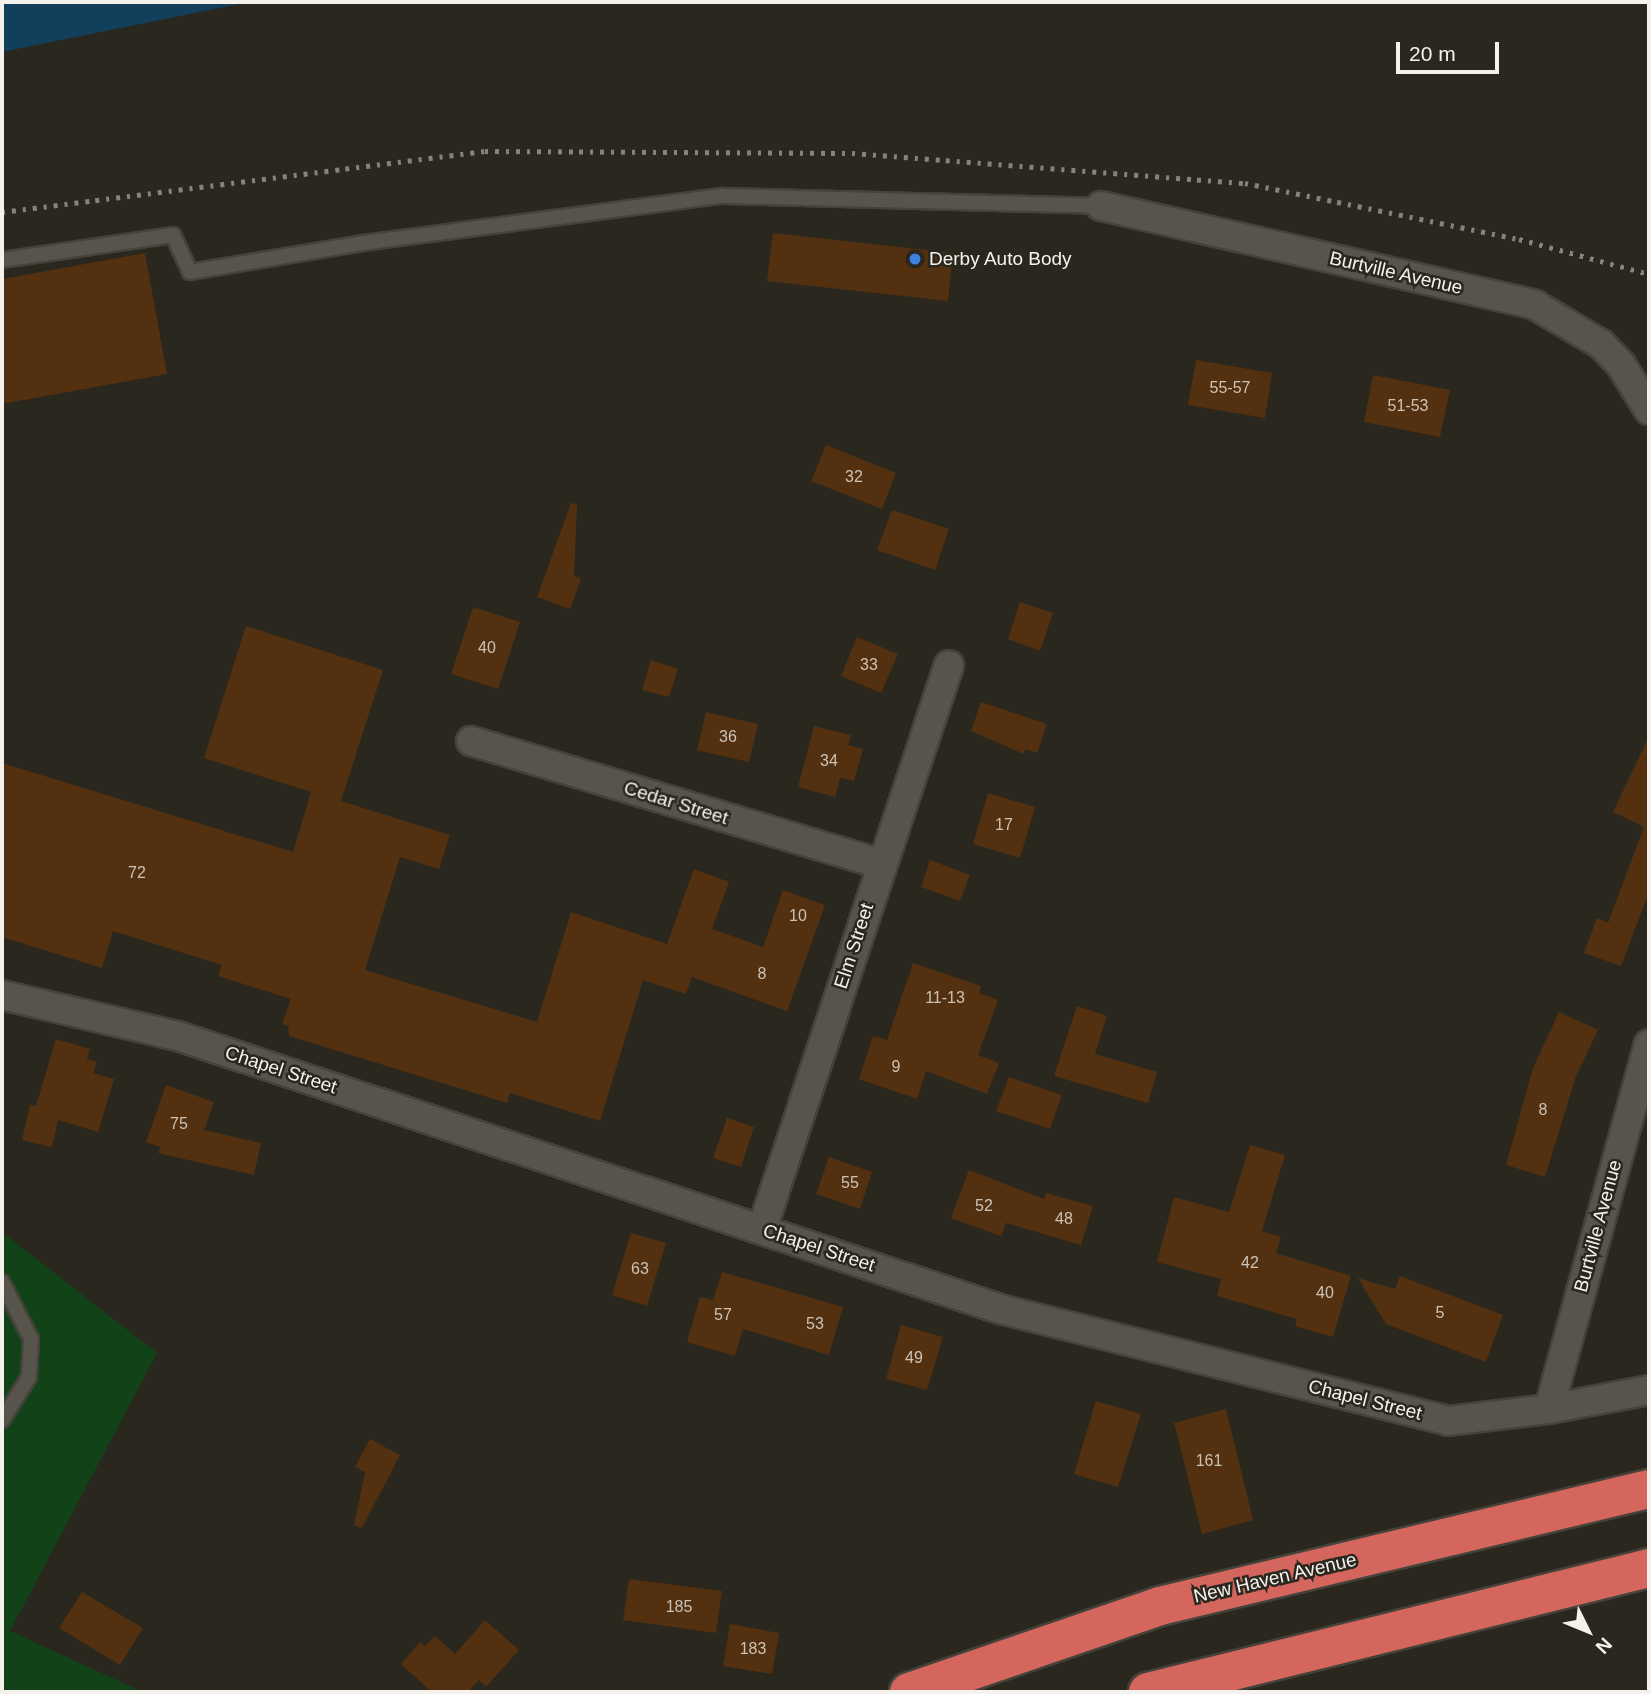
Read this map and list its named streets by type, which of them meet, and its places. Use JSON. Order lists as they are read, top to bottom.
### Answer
{
  "streets": {
    "highway": ["New Haven Avenue"],
    "street": [
      "Burtville Avenue",
      "Cedar Street",
      "Elm Street",
      "Chapel Street"
    ]
  },
  "crossings": [
    ["Burtville Avenue", "Chapel Street"],
    ["Cedar Street", "Elm Street"],
    ["Elm Street", "Chapel Street"]
  ],
  "places": ["Derby Auto Body"],
  "house_numbers": [
    "55-57",
    "51-53",
    "32",
    "40",
    "33",
    "36",
    "34",
    "17",
    "72",
    "10",
    "8",
    "11-13",
    "9",
    "8",
    "75",
    "55",
    "52",
    "48",
    "42",
    "63",
    "40",
    "5",
    "57",
    "53",
    "49",
    "161",
    "185",
    "183"
  ],
  "scale_bar": "20 m",
  "north": "bottom right"
}
